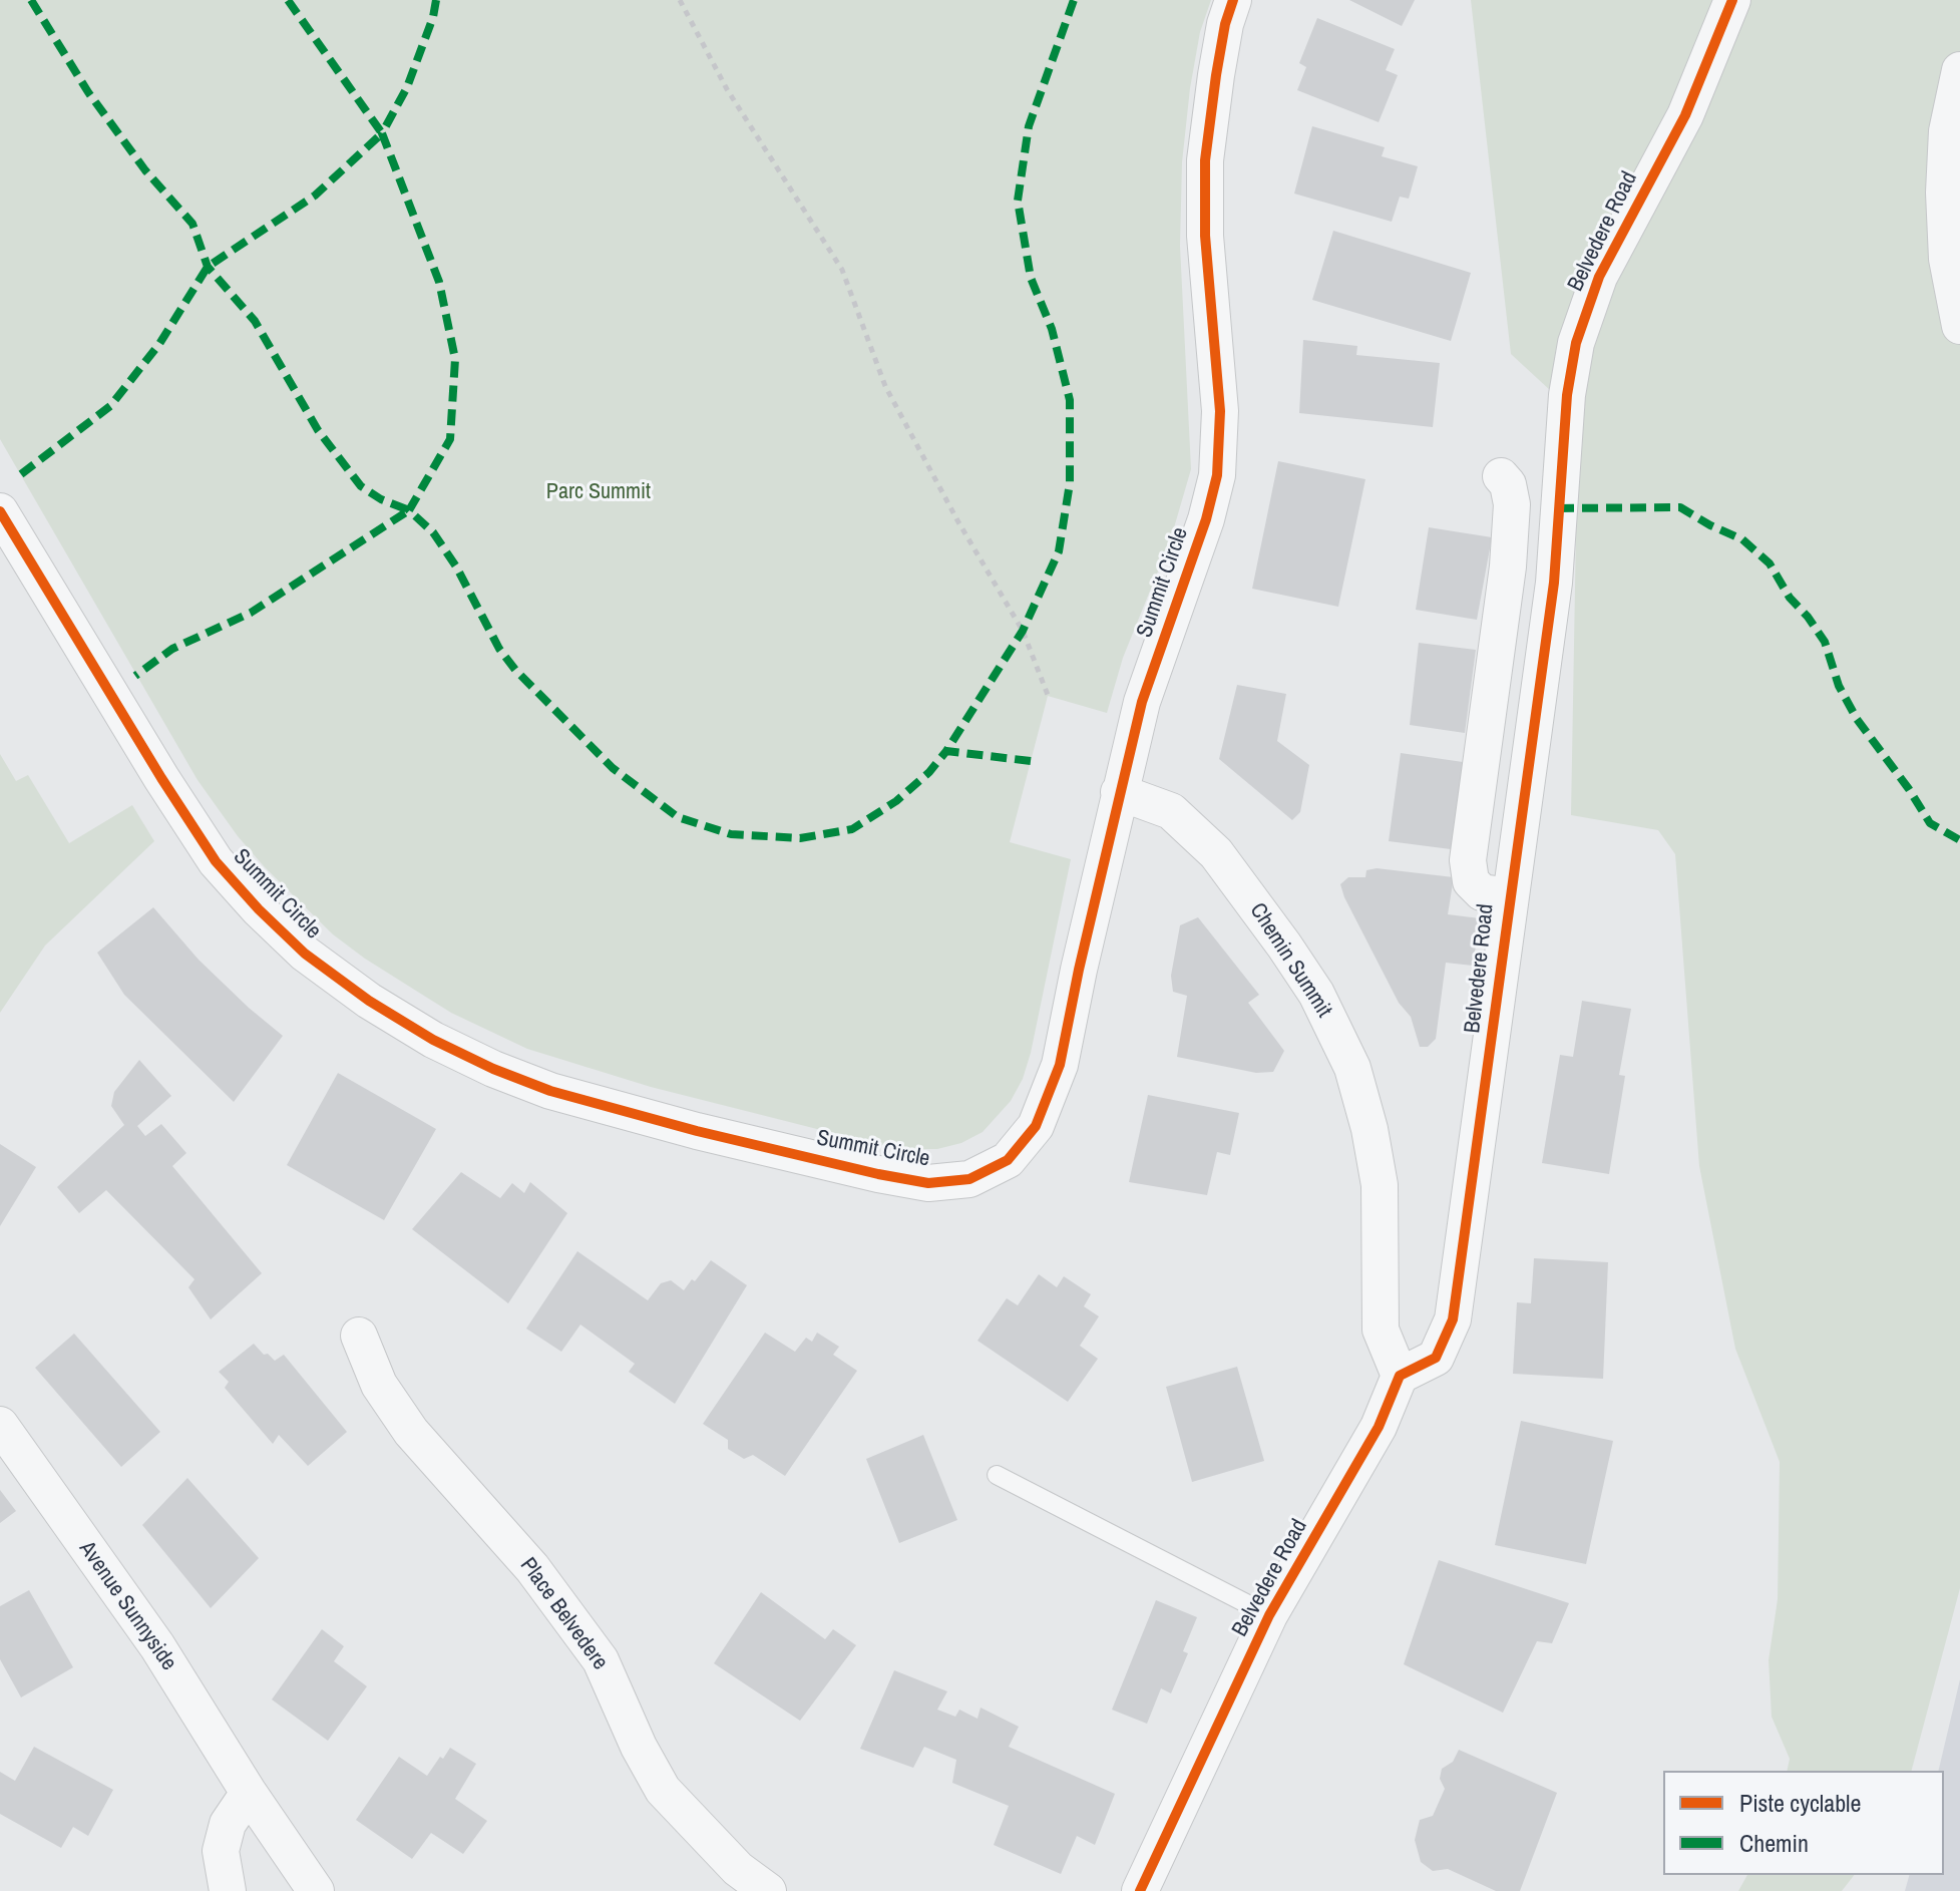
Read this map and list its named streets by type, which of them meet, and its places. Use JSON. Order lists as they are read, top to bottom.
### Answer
{
  "streets": {
    "street": [
      "Belvedere Road",
      "Summit Circle",
      "Chemin Summit",
      "Avenue Sunnyside",
      "Place Belvedere"
    ]
  },
  "crossings": [
    ["Belvedere Road", "Chemin Summit"],
    ["Summit Circle", "Chemin Summit"]
  ],
  "parks": ["Parc Summit"],
  "legend": ["Piste cyclable", "Chemin"]
}
